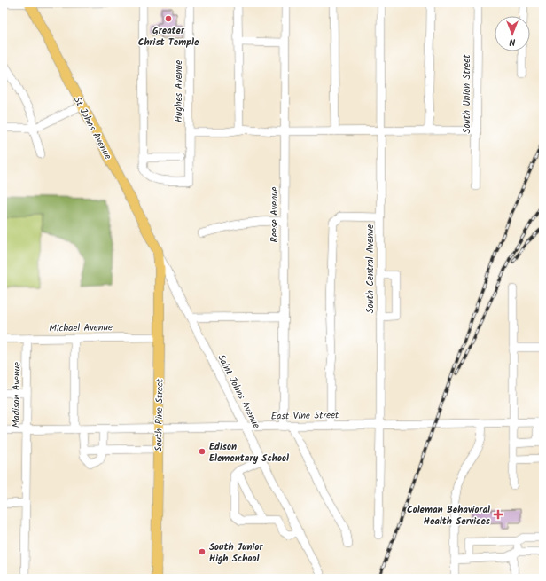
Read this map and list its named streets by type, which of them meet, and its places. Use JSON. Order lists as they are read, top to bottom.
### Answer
{
  "streets": {
    "main road": ["St Johns Avenue", "South Pine Street"],
    "street": [
      "Hughes Avenue",
      "South Union Street",
      "Reese Avenue",
      "South Central Avenue",
      "Michael Avenue",
      "Saint Johns Avenue",
      "Madison Avenue",
      "East Vine Street"
    ]
  },
  "crossings": [
    ["St Johns Avenue", "Saint Johns Avenue"],
    ["St Johns Avenue", "South Pine Street"],
    ["Reese Avenue", "East Vine Street"],
    ["South Central Avenue", "East Vine Street"],
    ["Michael Avenue", "Madison Avenue"],
    ["Michael Avenue", "South Pine Street"],
    ["Saint Johns Avenue", "South Pine Street"],
    ["Saint Johns Avenue", "East Vine Street"],
    ["Madison Avenue", "East Vine Street"],
    ["South Pine Street", "East Vine Street"]
  ],
  "places": {
    "other": ["Greater Christ Temple", "Edison Elementary School", "South Junior High School"],
    "health": ["Coleman Behavioral Health Services"]
  },
  "north": "bottom"
}
